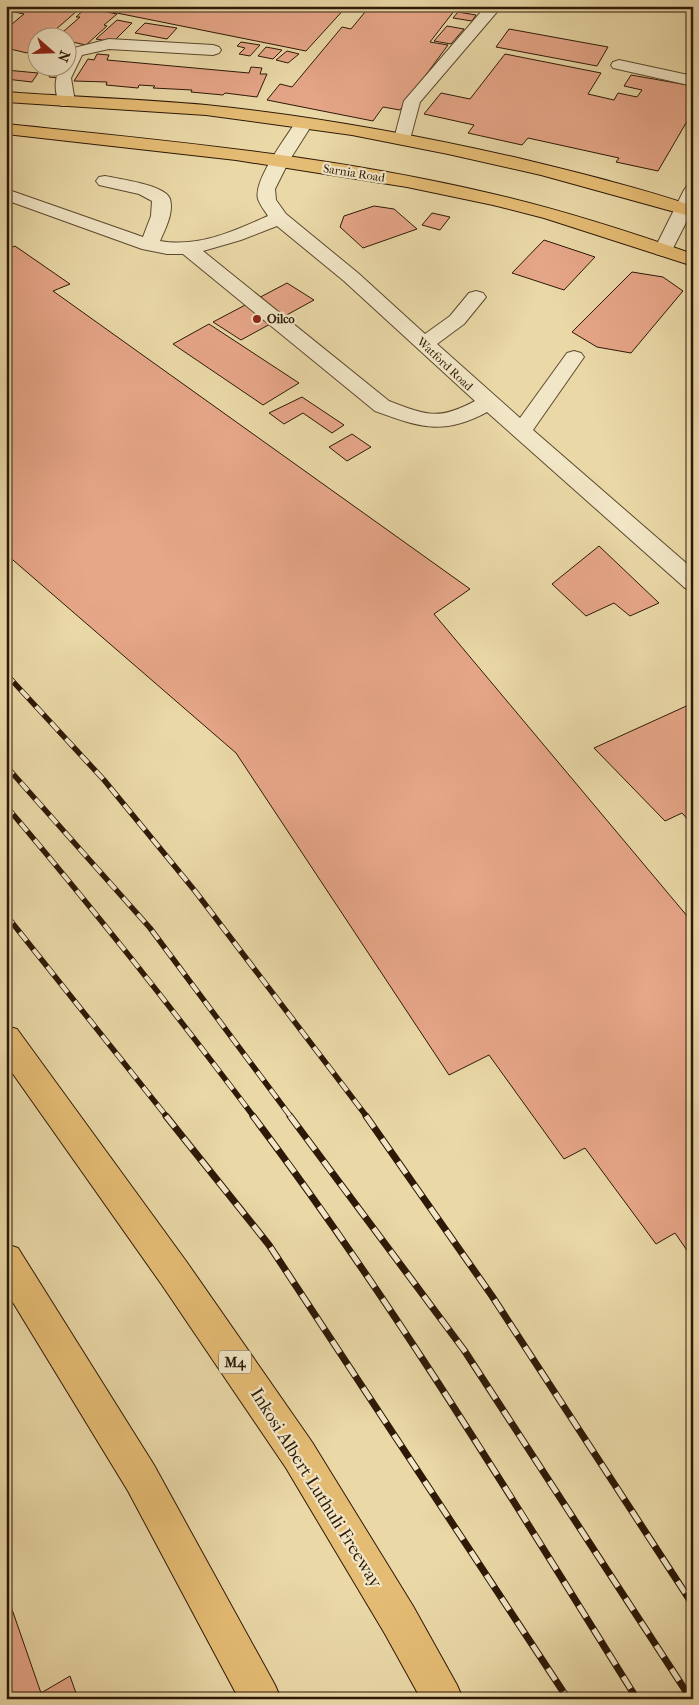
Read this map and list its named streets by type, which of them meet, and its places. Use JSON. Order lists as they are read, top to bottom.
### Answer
{
  "streets": {
    "main road": ["Sarnia Road", "M4", "Inkosi Albert Luthuli Freeway"],
    "street": ["Watford Road"]
  },
  "crossings": [
    ["Sarnia Road", "Watford Road"]
  ],
  "places": ["Oilco"],
  "north": "right"
}
